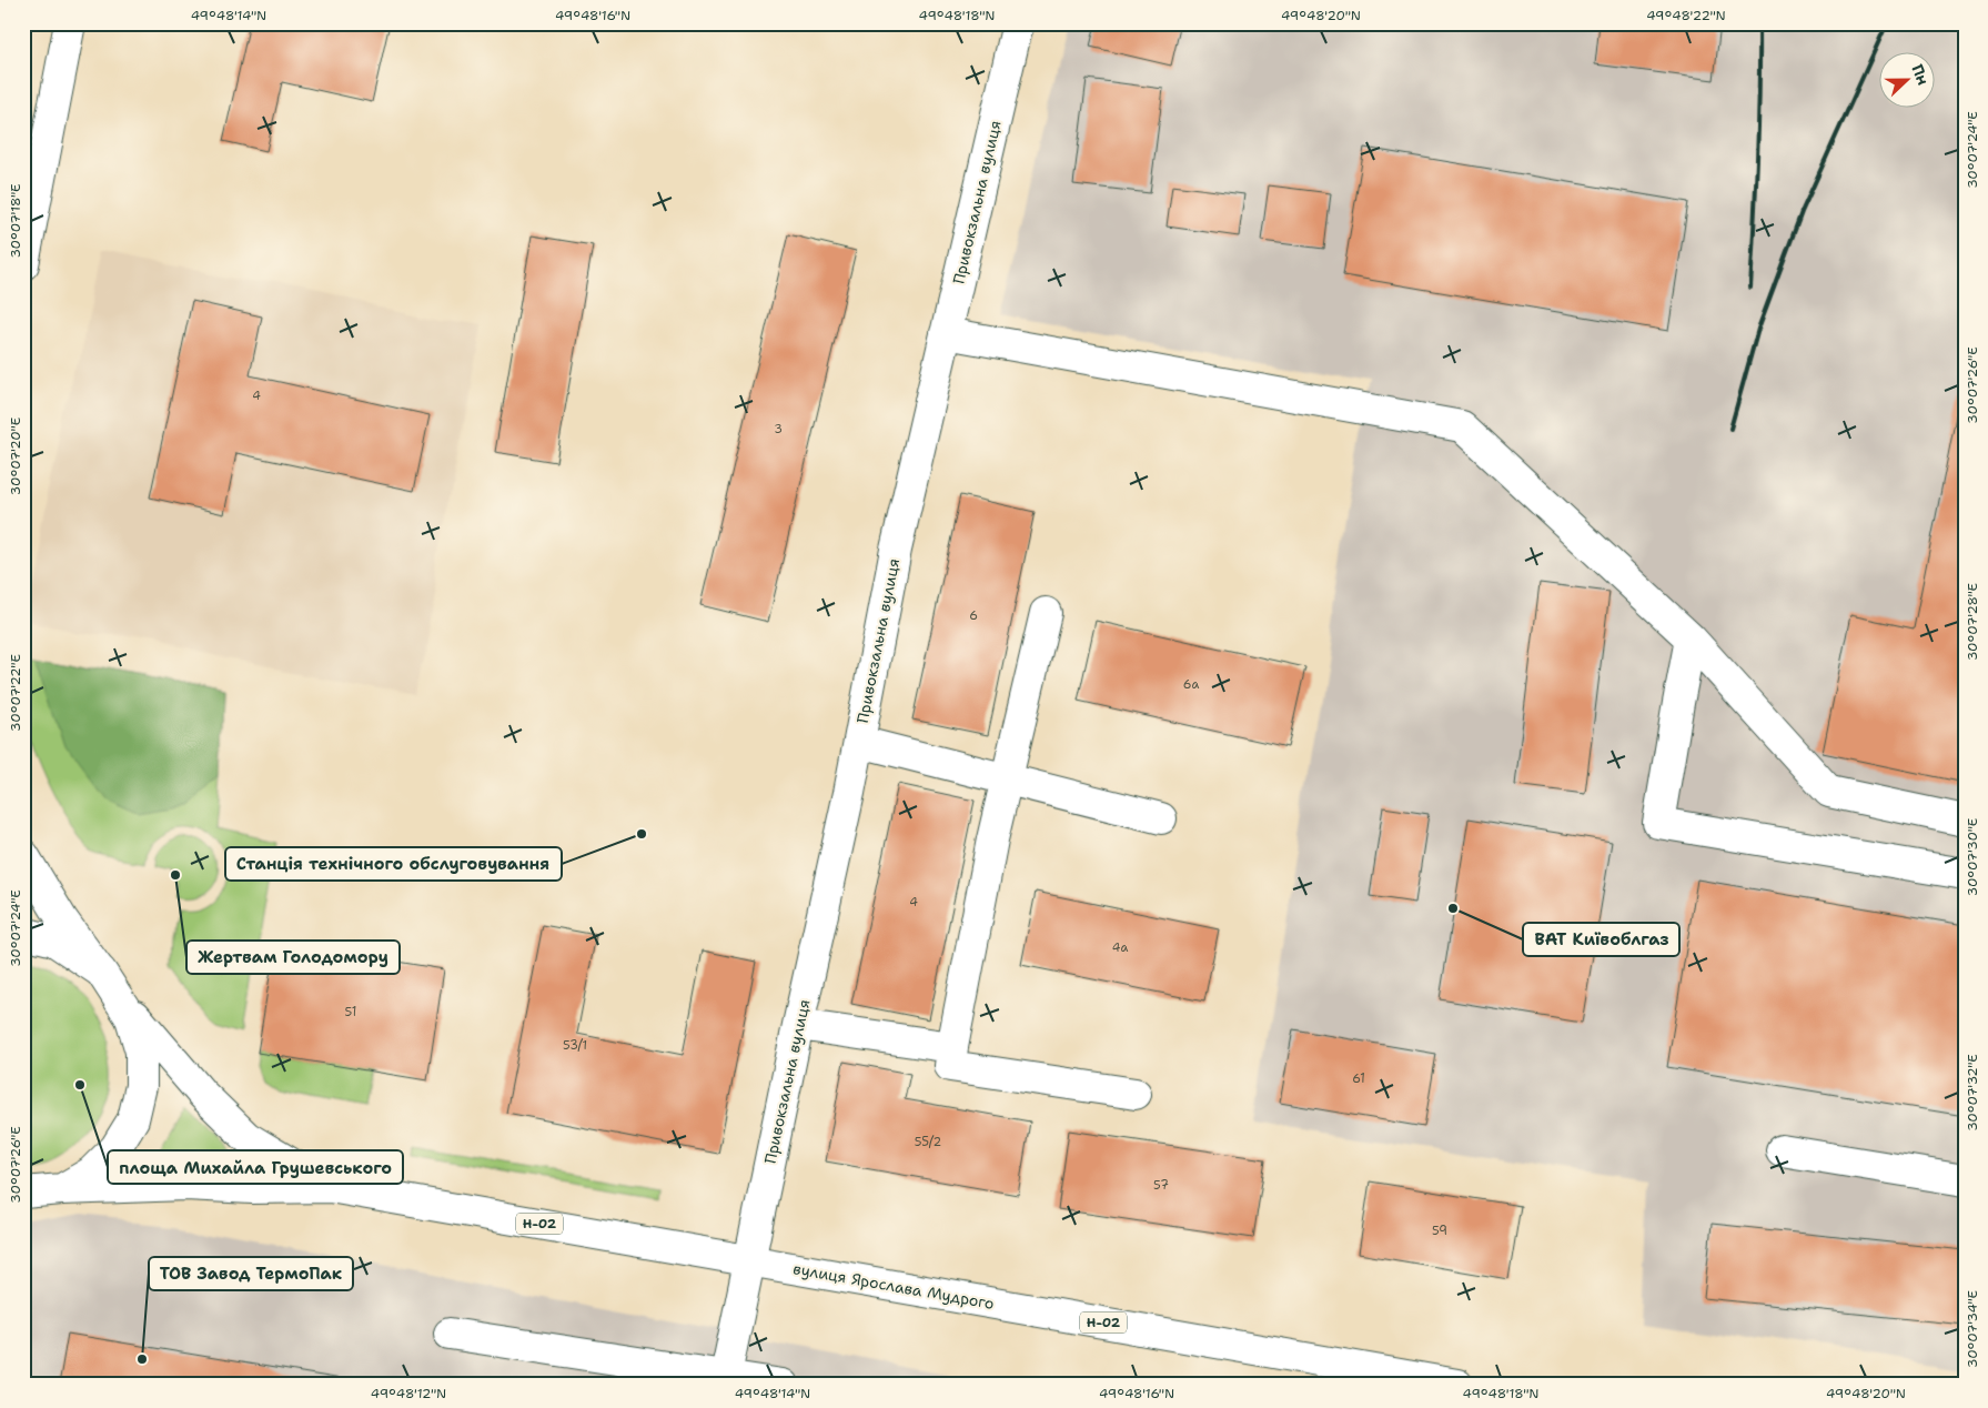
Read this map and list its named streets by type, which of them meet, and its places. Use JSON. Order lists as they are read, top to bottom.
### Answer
{
  "streets": {
    "main road": ["Привокзальна вулиця", "Н-02", "вулиця Ярослава Мудрого"]
  },
  "crossings": [
    ["Привокзальна вулиця", "вулиця Ярослава Мудрого"],
    ["Н-02", "вулиця Ярослава Мудрого"]
  ],
  "places": [
    "Станція технічного обслуговування",
    "Жертвам Голодомору",
    "ВАТ Київоблгаз",
    "площа Михайла Грушевського",
    "ТОВ Завод ТермоПак"
  ],
  "house_numbers": [
    "4",
    "3",
    "6",
    "6а",
    "4",
    "4а",
    "51",
    "53/1",
    "61",
    "55/2",
    "57",
    "59"
  ],
  "north": "right",
  "coordinates": [
    "49°48'14\"N",
    "49°48'16\"N",
    "49°48'18\"N",
    "49°48'20\"N",
    "49°48'22\"N",
    "30°07'24\"E",
    "30°07'18\"E",
    "30°07'26\"E",
    "30°07'20\"E",
    "30°07'28\"E",
    "30°07'22\"E",
    "30°07'30\"E",
    "30°07'32\"E",
    "30°07'34\"E",
    "49°48'12\"N"
  ]
}
